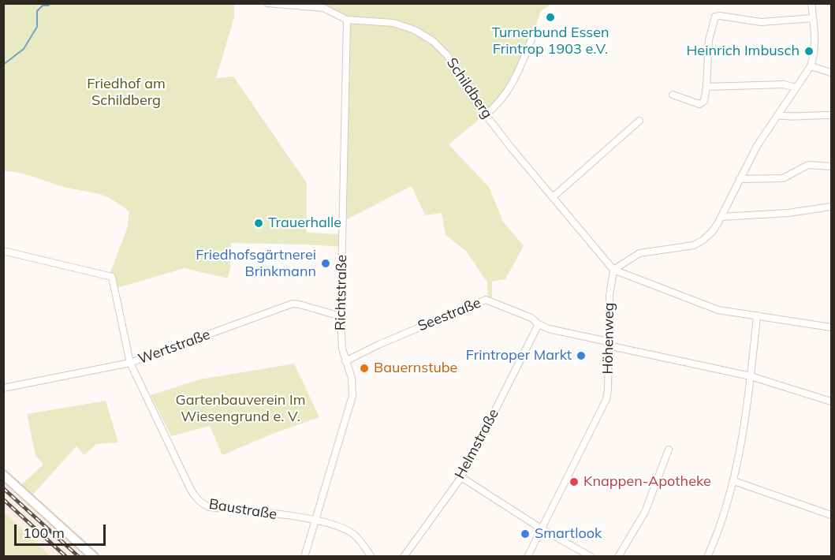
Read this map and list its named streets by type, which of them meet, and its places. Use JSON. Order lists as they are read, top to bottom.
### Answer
{
  "streets": {
    "street": [
      "Schildberg",
      "Richtstraße",
      "Seestraße",
      "Höhenweg",
      "Wertstraße",
      "Helmstraße",
      "Baustraße"
    ]
  },
  "crossings": [
    ["Schildberg", "Richtstraße"],
    ["Schildberg", "Höhenweg"],
    ["Richtstraße", "Seestraße"],
    ["Richtstraße", "Wertstraße"],
    ["Richtstraße", "Baustraße"],
    ["Seestraße", "Höhenweg"],
    ["Seestraße", "Helmstraße"],
    ["Wertstraße", "Baustraße"]
  ],
  "parks": ["Friedhof am Schildberg", "Gartenbauverein Im Wiesengrund e. V."],
  "places": [
    "Turnerbund Essen Frintrop 1903 e.V.",
    "Heinrich Imbusch",
    "Trauerhalle",
    "Friedhofsgärtnerei Brinkmann",
    "Frintroper Markt",
    "Bauernstube",
    "Knappen-Apotheke",
    "Smartlook"
  ],
  "scale_bar": "100 m"
}
